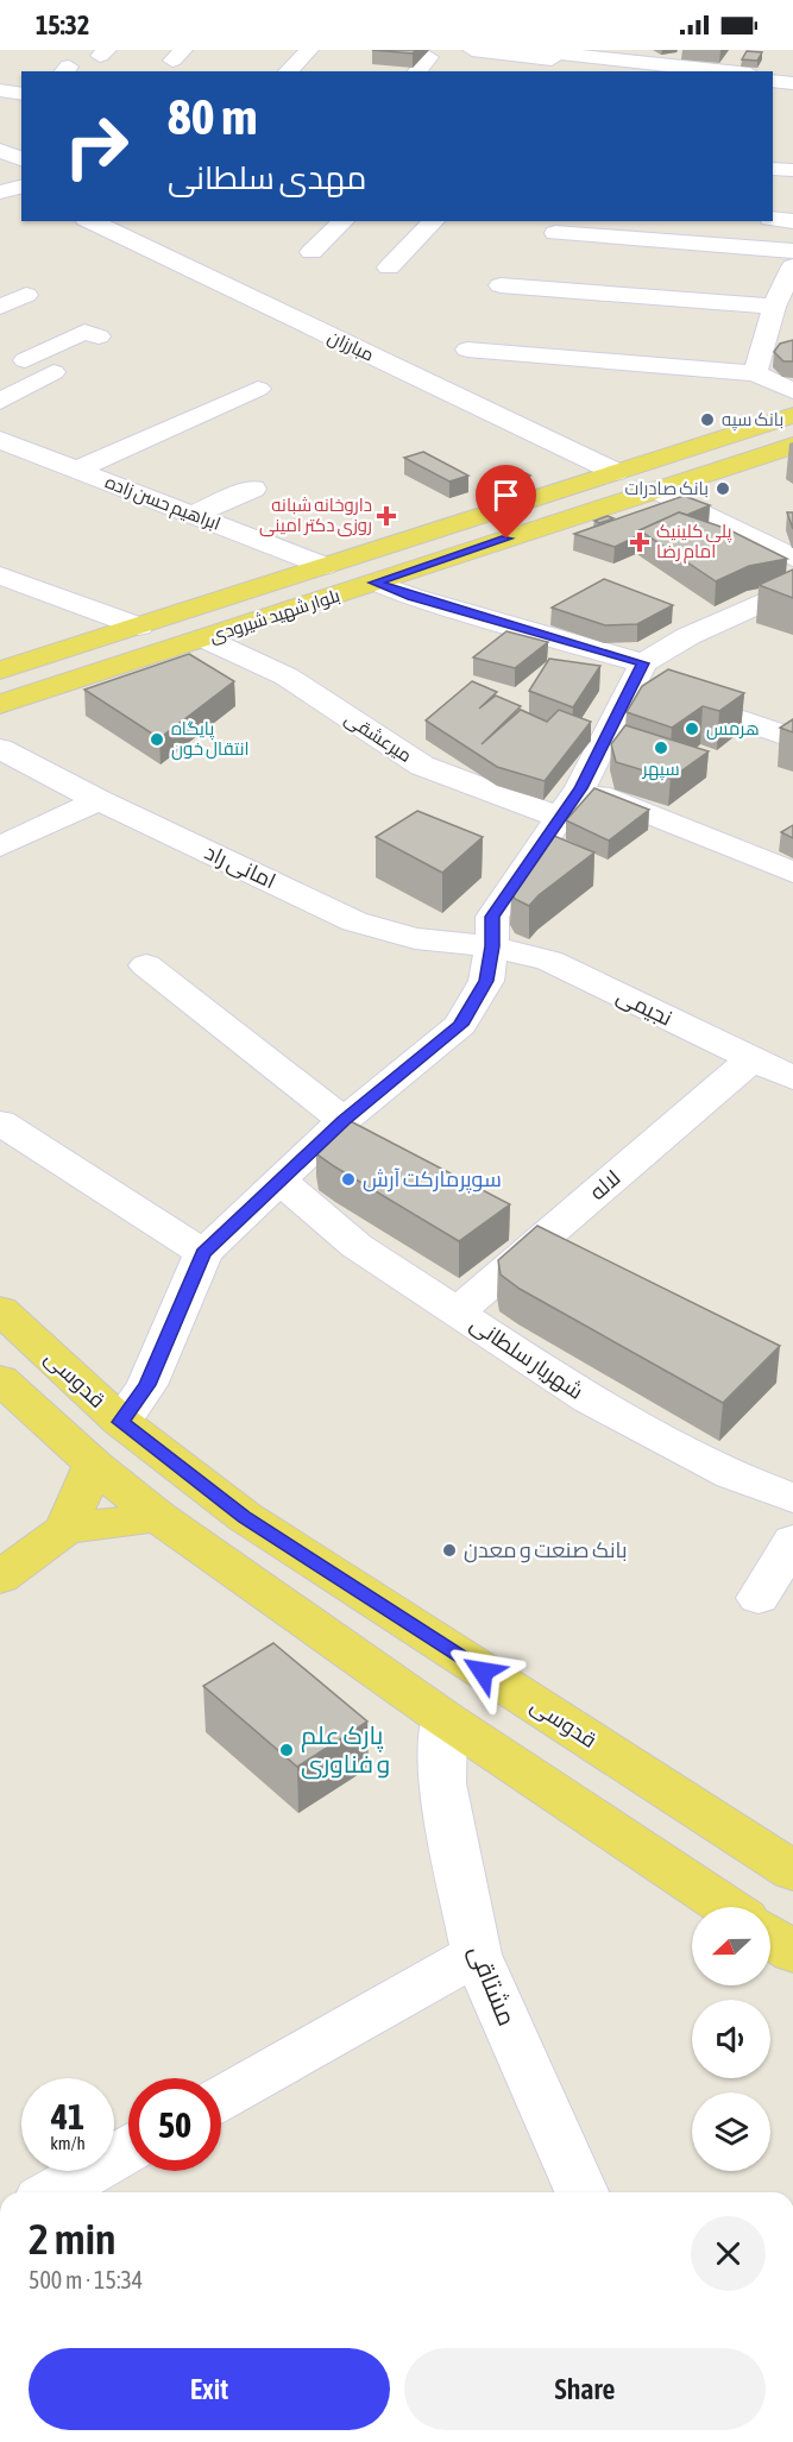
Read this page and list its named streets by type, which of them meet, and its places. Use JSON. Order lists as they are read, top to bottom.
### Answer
{
  "streets": {
    "main road": ["بلوار شهید شیرودی", "قدوسی"],
    "street": [
      "مبارزان",
      "ابراهیم حسن زاده",
      "میرعشقی",
      "امانی راد",
      "نجیمی",
      "لاله",
      "شهریار سلطانی",
      "مشتاقی"
    ]
  },
  "crossings": [
    ["مبارزان", "بلوار شهید شیرودی"],
    ["ابراهیم حسن زاده", "بلوار شهید شیرودی"],
    ["بلوار شهید شیرودی", "میرعشقی"],
    ["امانی راد", "نجیمی"],
    ["نجیمی", "لاله"],
    ["لاله", "شهریار سلطانی"]
  ],
  "places": {
    "other": [
      "بانک سپه",
      "بانک صادرات",
      "هرمس",
      "پایگاه انتقال خون",
      "سپهر",
      "سوپرمارکت آرش",
      "بانک صنعت و معدن",
      "پارک علم و فناوری"
    ],
    "health": ["داروخانه شبانه روزی دکتر امینی", "پلی کلینیک امام رضا"]
  },
  "north": "left",
  "page": {
    "status": "15:32",
    "turn": ["80 m", "مهدی سلطانی"],
    "speed": "41 km/h",
    "limit": "50",
    "heading": ["2 min", "500 m · 15:34"],
    "buttons": ["Exit", "Share"]
  }
}
